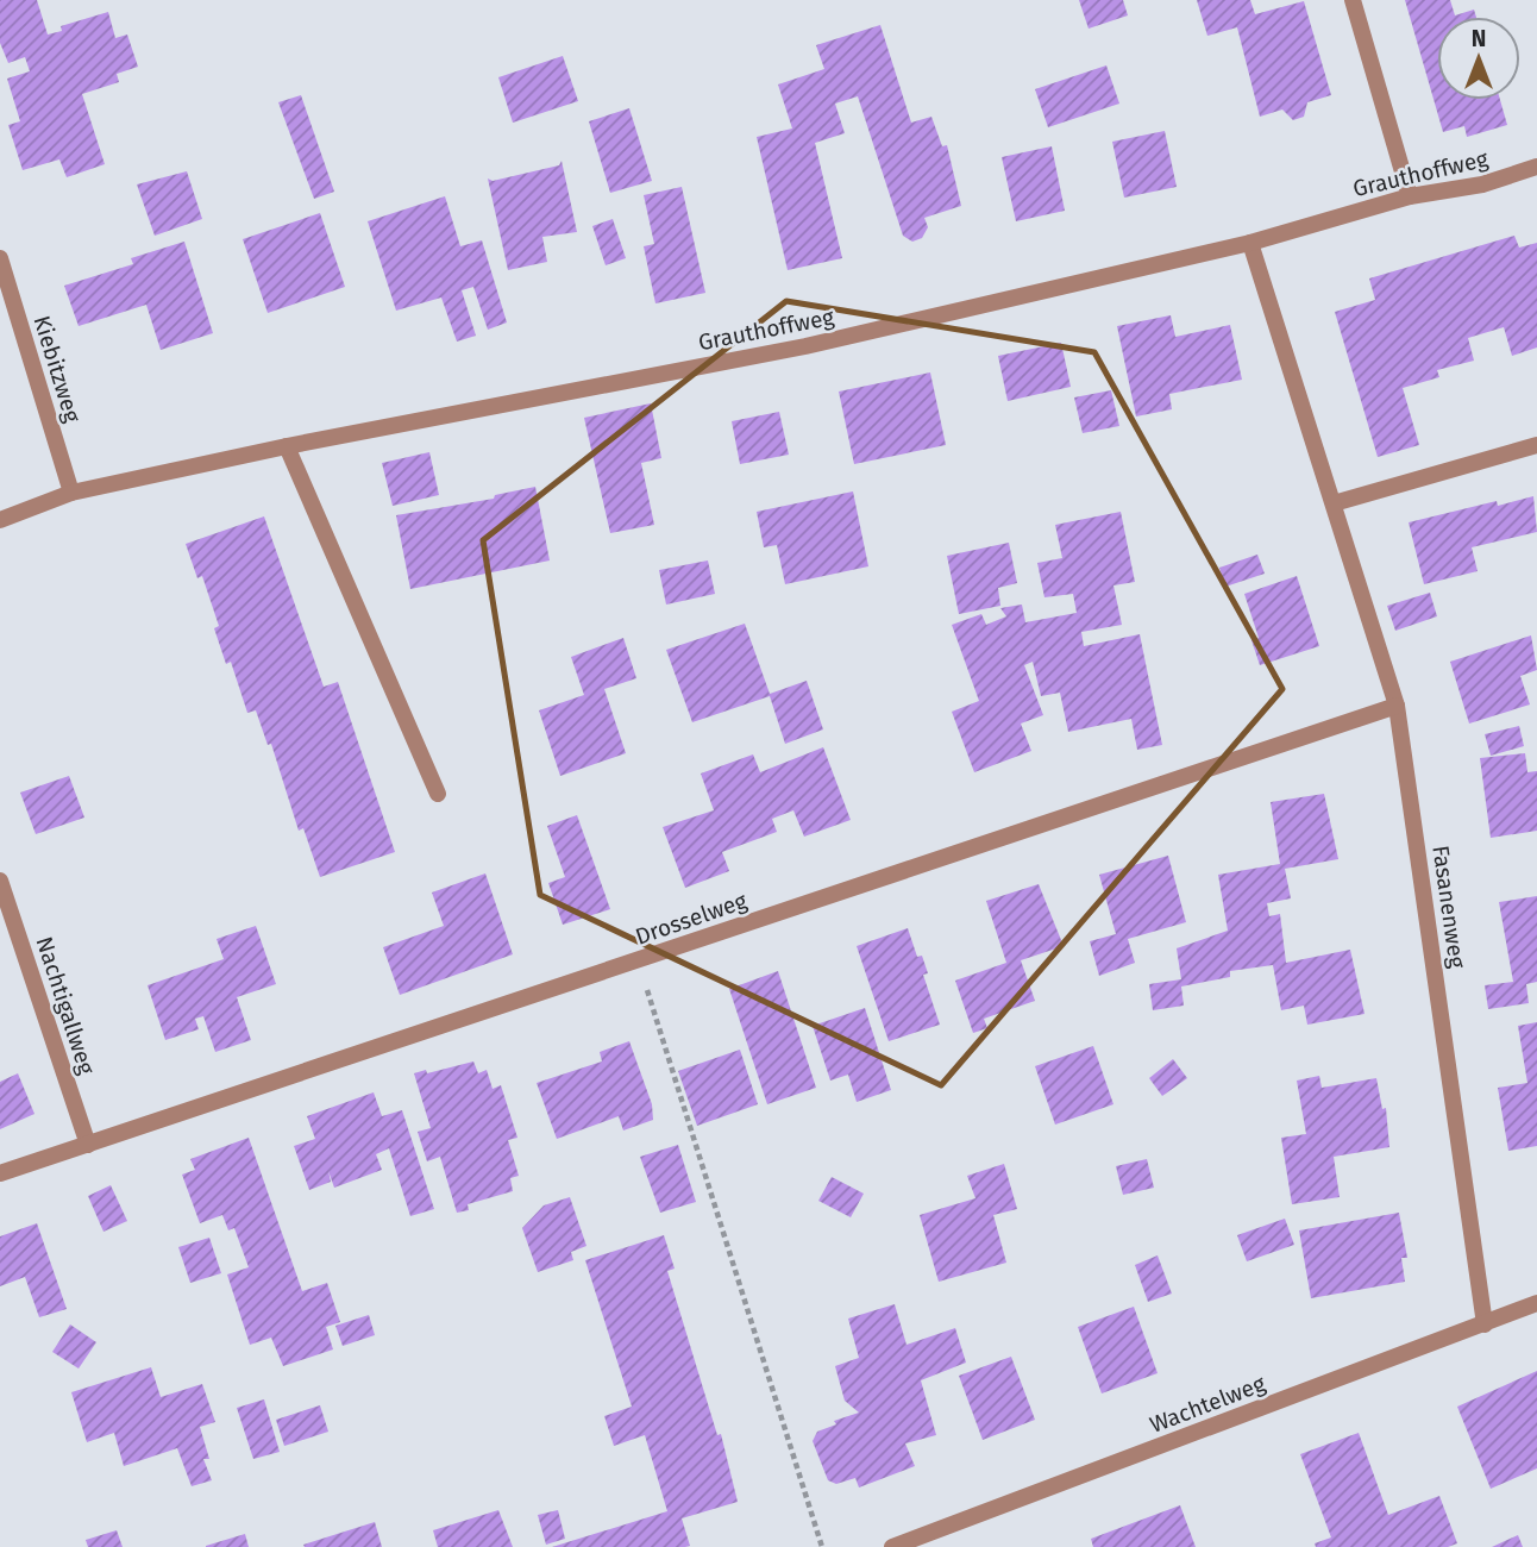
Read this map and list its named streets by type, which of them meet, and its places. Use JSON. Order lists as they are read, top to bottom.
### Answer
{
  "streets": {
    "street": [
      "Grauthoffweg",
      "Kiebitzweg",
      "Fasanenweg",
      "Drosselweg",
      "Nachtigallweg",
      "Wachtelweg"
    ]
  },
  "crossings": [
    ["Grauthoffweg", "Kiebitzweg"],
    ["Grauthoffweg", "Fasanenweg"],
    ["Fasanenweg", "Drosselweg"],
    ["Fasanenweg", "Wachtelweg"],
    ["Drosselweg", "Nachtigallweg"]
  ],
  "north": "top"
}
